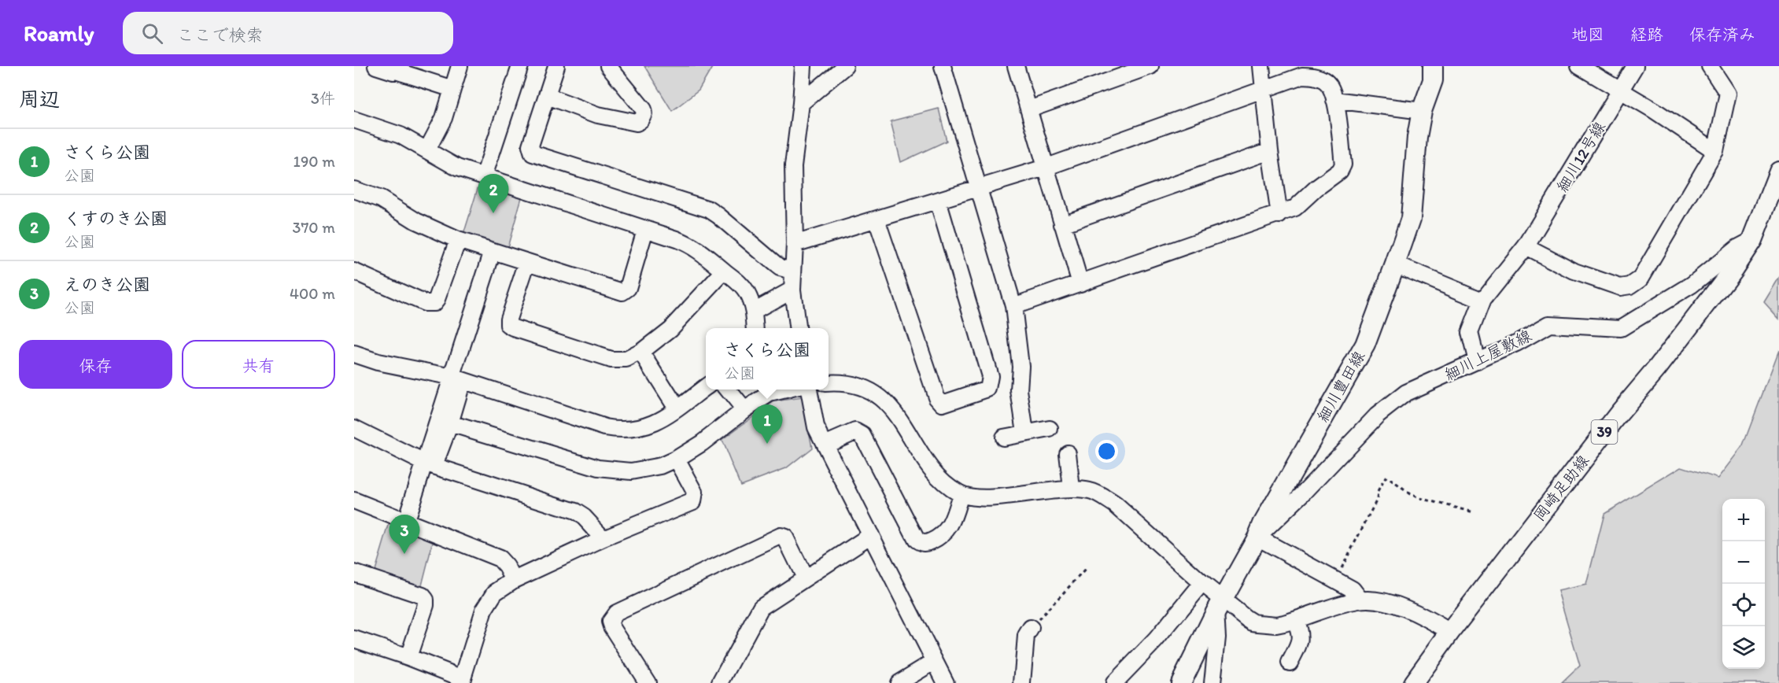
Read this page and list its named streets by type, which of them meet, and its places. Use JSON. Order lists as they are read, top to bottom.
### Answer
{
  "streets": {
    "main road": ["細川豊田線", "39", "岡崎足助線"],
    "street": ["細川12号線", "細川上屋敷線"]
  },
  "crossings": [
    ["細川12号線", "細川上屋敷線"],
    ["細川上屋敷線", "細川豊田線"],
    ["細川上屋敷線", "岡崎足助線"]
  ],
  "page": {
    "header": "Roamly",
    "search": "ここで検索",
    "nav": ["地図", "経路", "保存済み"],
    "heading": ["周辺", "3件"],
    "list": [
      {
        "mark": "1",
        "name": "さくら公園",
        "note": "公園",
        "value": "190 m"
      },
      {
        "mark": "2",
        "name": "くすのき公園",
        "note": "公園",
        "value": "370 m"
      },
      {
        "mark": "3",
        "name": "えのき公園",
        "note": "公園",
        "value": "400 m"
      }
    ],
    "pins": ["2", "1", "3"],
    "buttons": ["保存", "共有"],
    "popup": ["さくら公園", "公園"],
    "map_buttons": ["+", "−"]
  }
}
